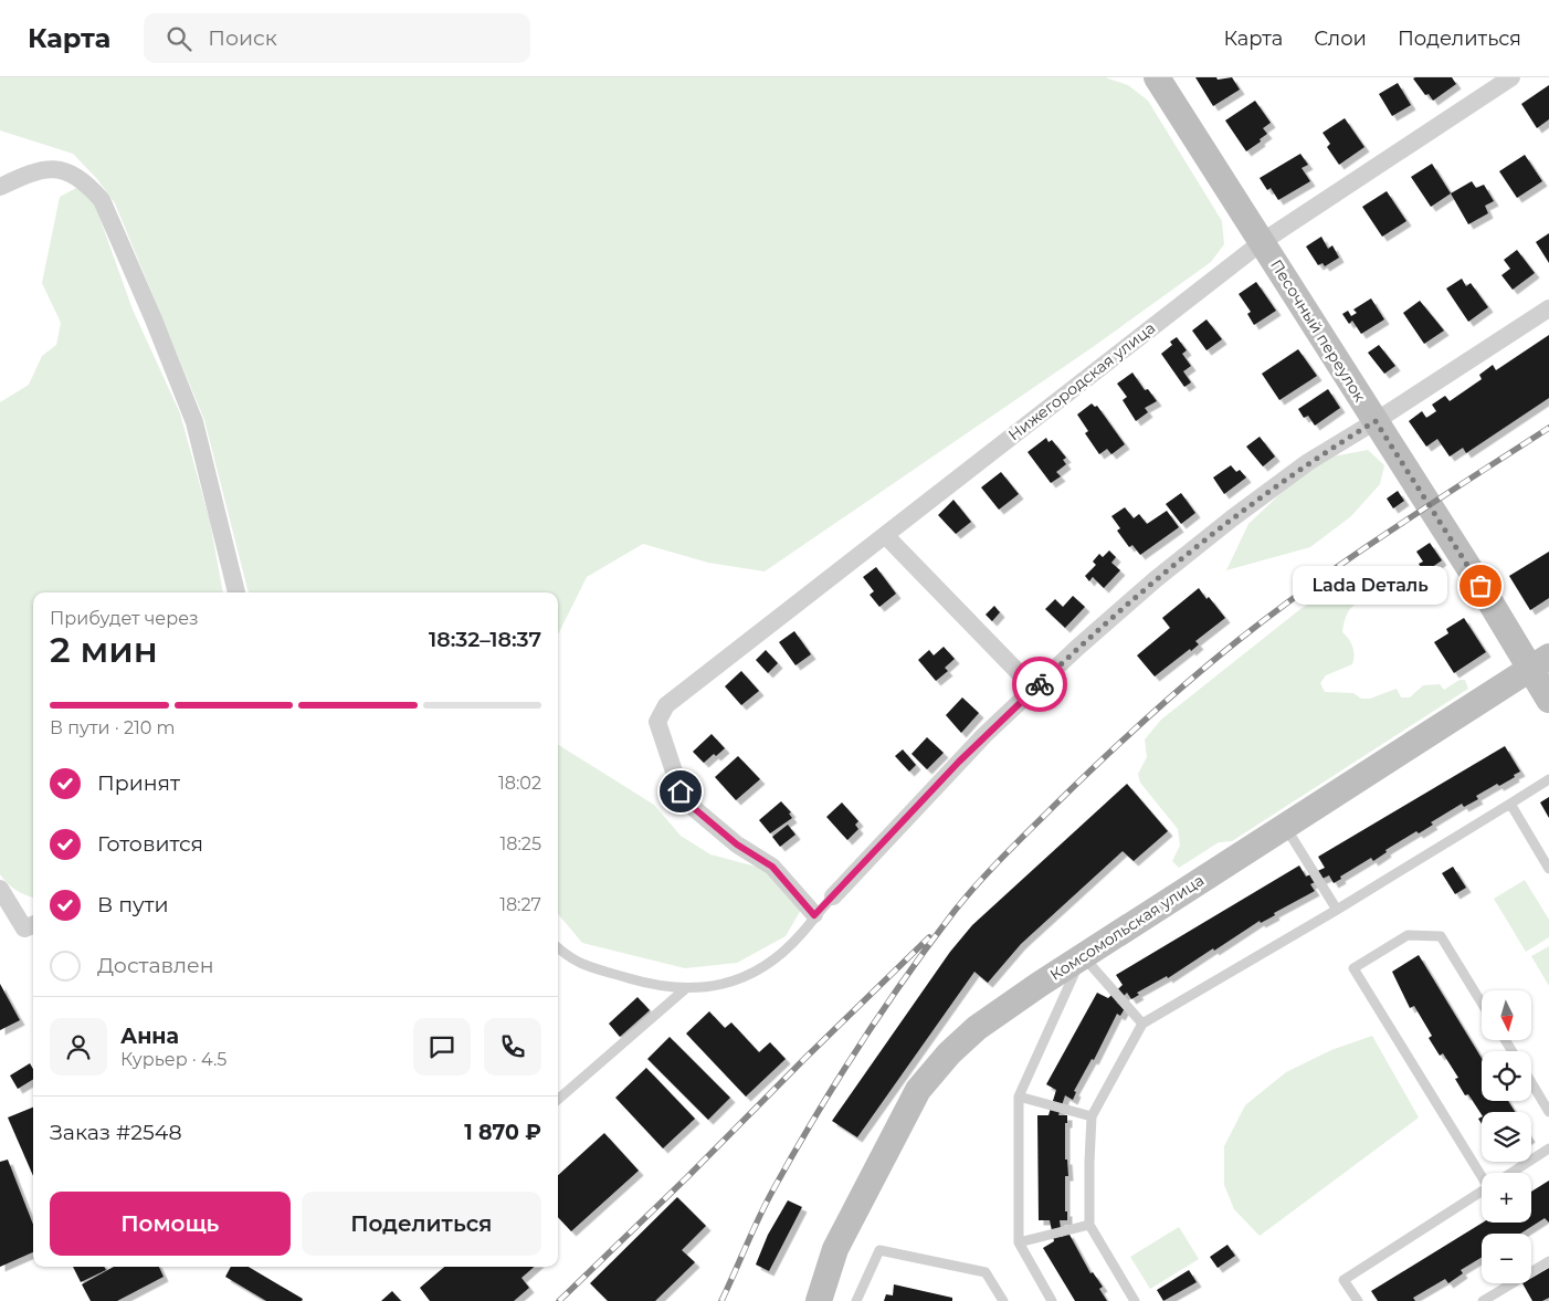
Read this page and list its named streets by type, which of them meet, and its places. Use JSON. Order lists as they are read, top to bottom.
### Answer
{
  "streets": {
    "street": ["Песочный переулок", "Нижегородская улица", "Комсомольская улица"]
  },
  "crossings": [
    ["Песочный переулок", "Нижегородская улица"],
    ["Песочный переулок", "Комсомольская улица"]
  ],
  "places": ["Lada Dеталь"],
  "north": "bottom",
  "page": {
    "header": "Карта",
    "search": "Поиск",
    "nav": ["Карта", "Слои", "Поделиться"],
    "bubble": "Lada Dеталь",
    "heading": ["2 мин", "Прибудет через", "18:32–18:37"],
    "panel": [
      "Анна",
      "Курьер · 4.5",
      "Заказ #2548",
      "1 870 ₽"
    ],
    "bar": "В пути · 210 m",
    "list": [
      ["Принят", "18:02"],
      ["Готовится", "18:25"],
      ["В пути", "18:27"],
      "Доставлен"
    ],
    "map_buttons": ["+", "−"],
    "buttons": ["Помощь", "Поделиться"]
  }
}
